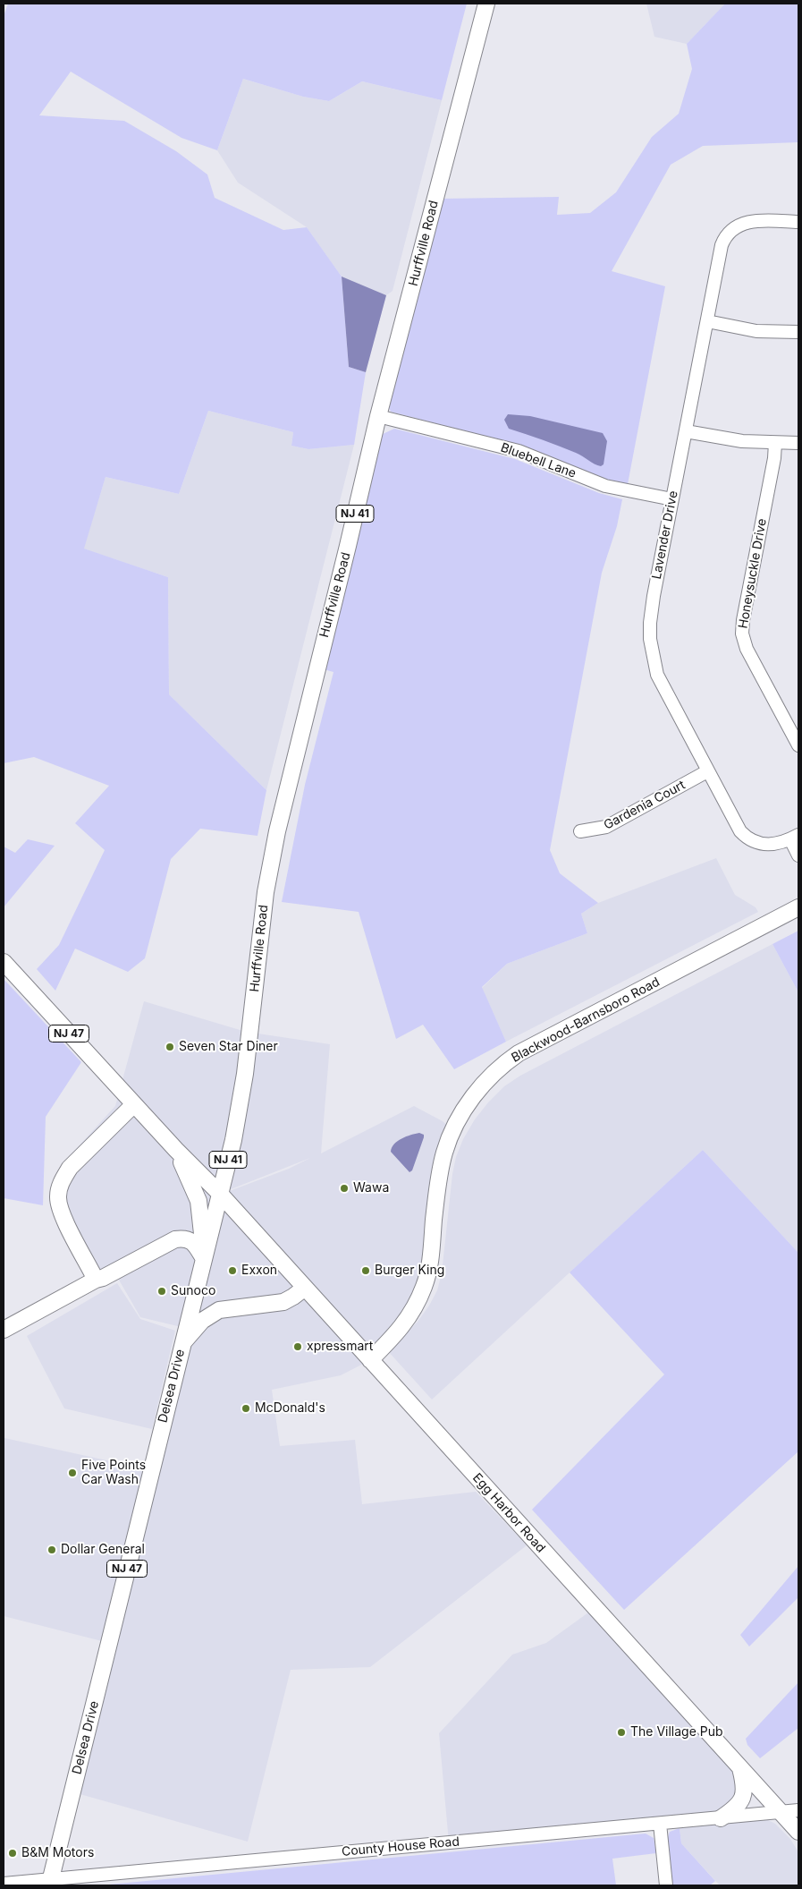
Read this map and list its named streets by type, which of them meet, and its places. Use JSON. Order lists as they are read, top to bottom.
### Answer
{
  "streets": {
    "main road": [
      "Hurffville Road",
      "NJ 41",
      "Blackwood-Barnsboro Road",
      "NJ 47",
      "Delsea Drive",
      "Egg Harbor Road"
    ],
    "street": [
      "Bluebell Lane",
      "Lavender Drive",
      "Honeysuckle Drive",
      "Gardenia Court",
      "County House Road"
    ]
  },
  "crossings": [
    ["Hurffville Road", "Bluebell Lane"],
    ["Hurffville Road", "NJ 47"],
    ["Hurffville Road", "Delsea Drive"],
    ["Hurffville Road", "Egg Harbor Road"],
    ["Bluebell Lane", "Lavender Drive"],
    ["Lavender Drive", "Gardenia Court"],
    ["Blackwood-Barnsboro Road", "Egg Harbor Road"],
    ["NJ 47", "Delsea Drive"],
    ["NJ 47", "Egg Harbor Road"],
    ["Delsea Drive", "Egg Harbor Road"],
    ["Delsea Drive", "County House Road"],
    ["Egg Harbor Road", "County House Road"]
  ],
  "places": [
    "Seven Star Diner",
    "Wawa",
    "Exxon",
    "Burger King",
    "Sunoco",
    "xpressmart",
    "McDonald's",
    "Five Points Car Wash",
    "Dollar General",
    "The Village Pub",
    "B&M Motors"
  ]
}
